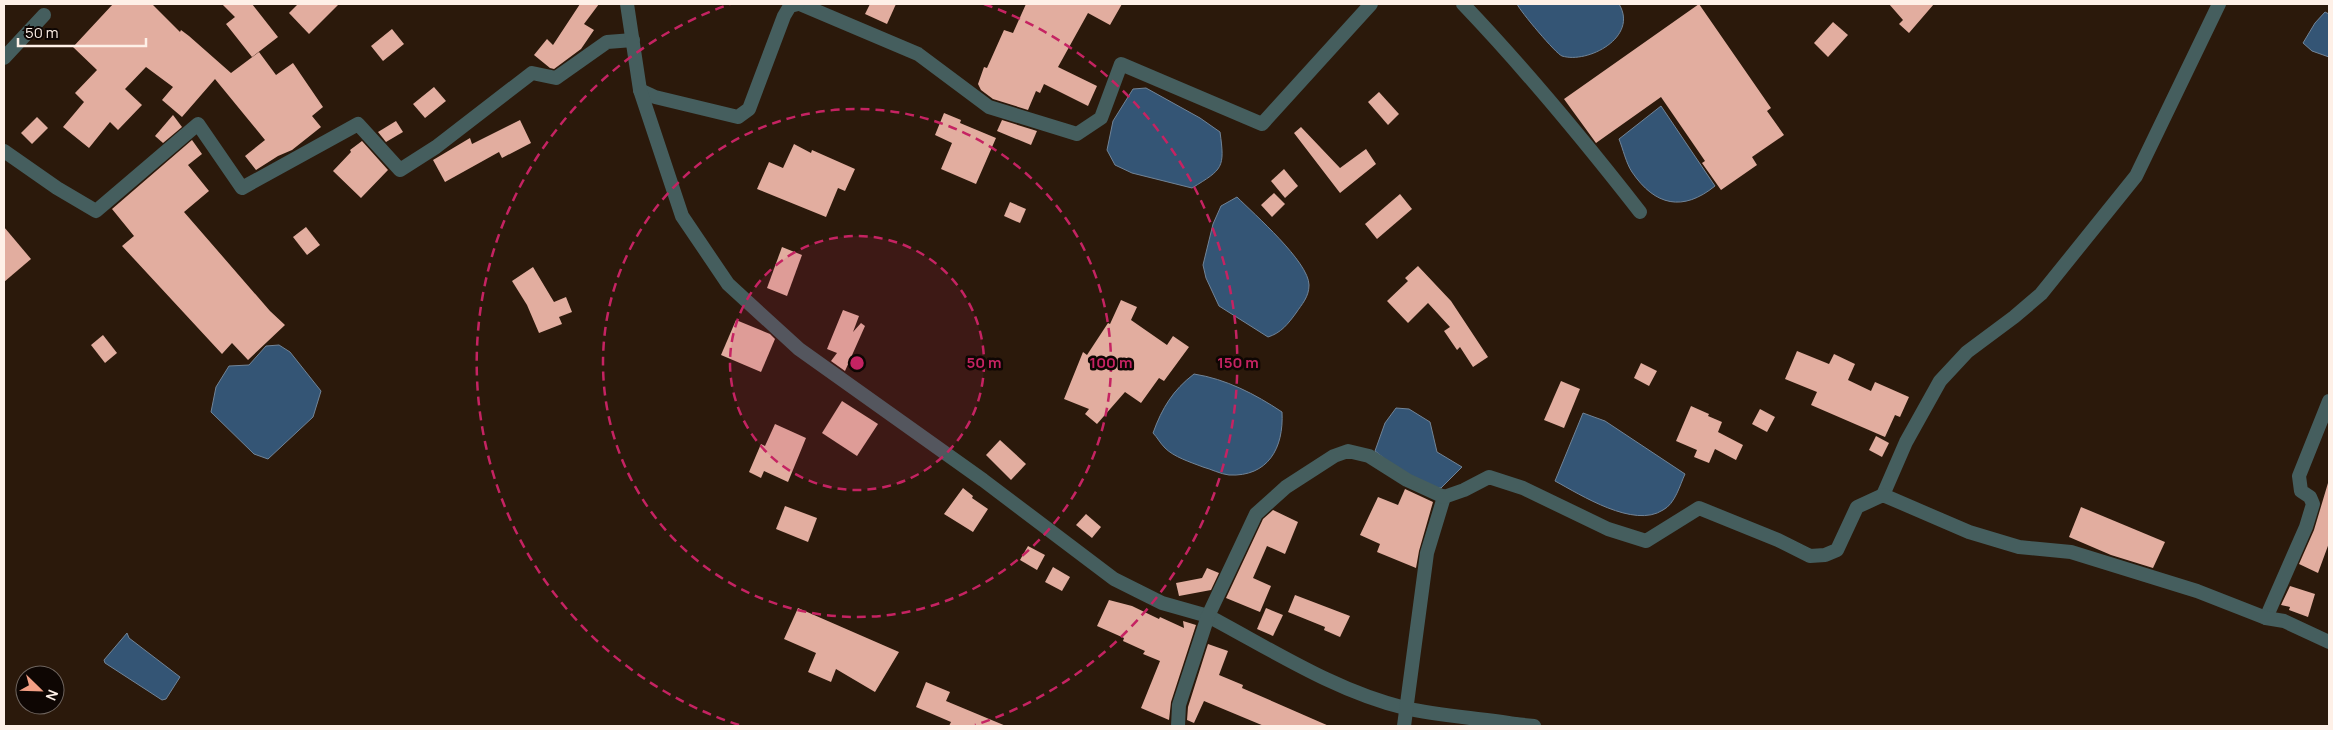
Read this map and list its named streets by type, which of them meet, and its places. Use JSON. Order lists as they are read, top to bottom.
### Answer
{
  "scale_bar": "50 m",
  "north": "bottom right",
  "rings": ["50 m", "100 m", "150 m"]
}
